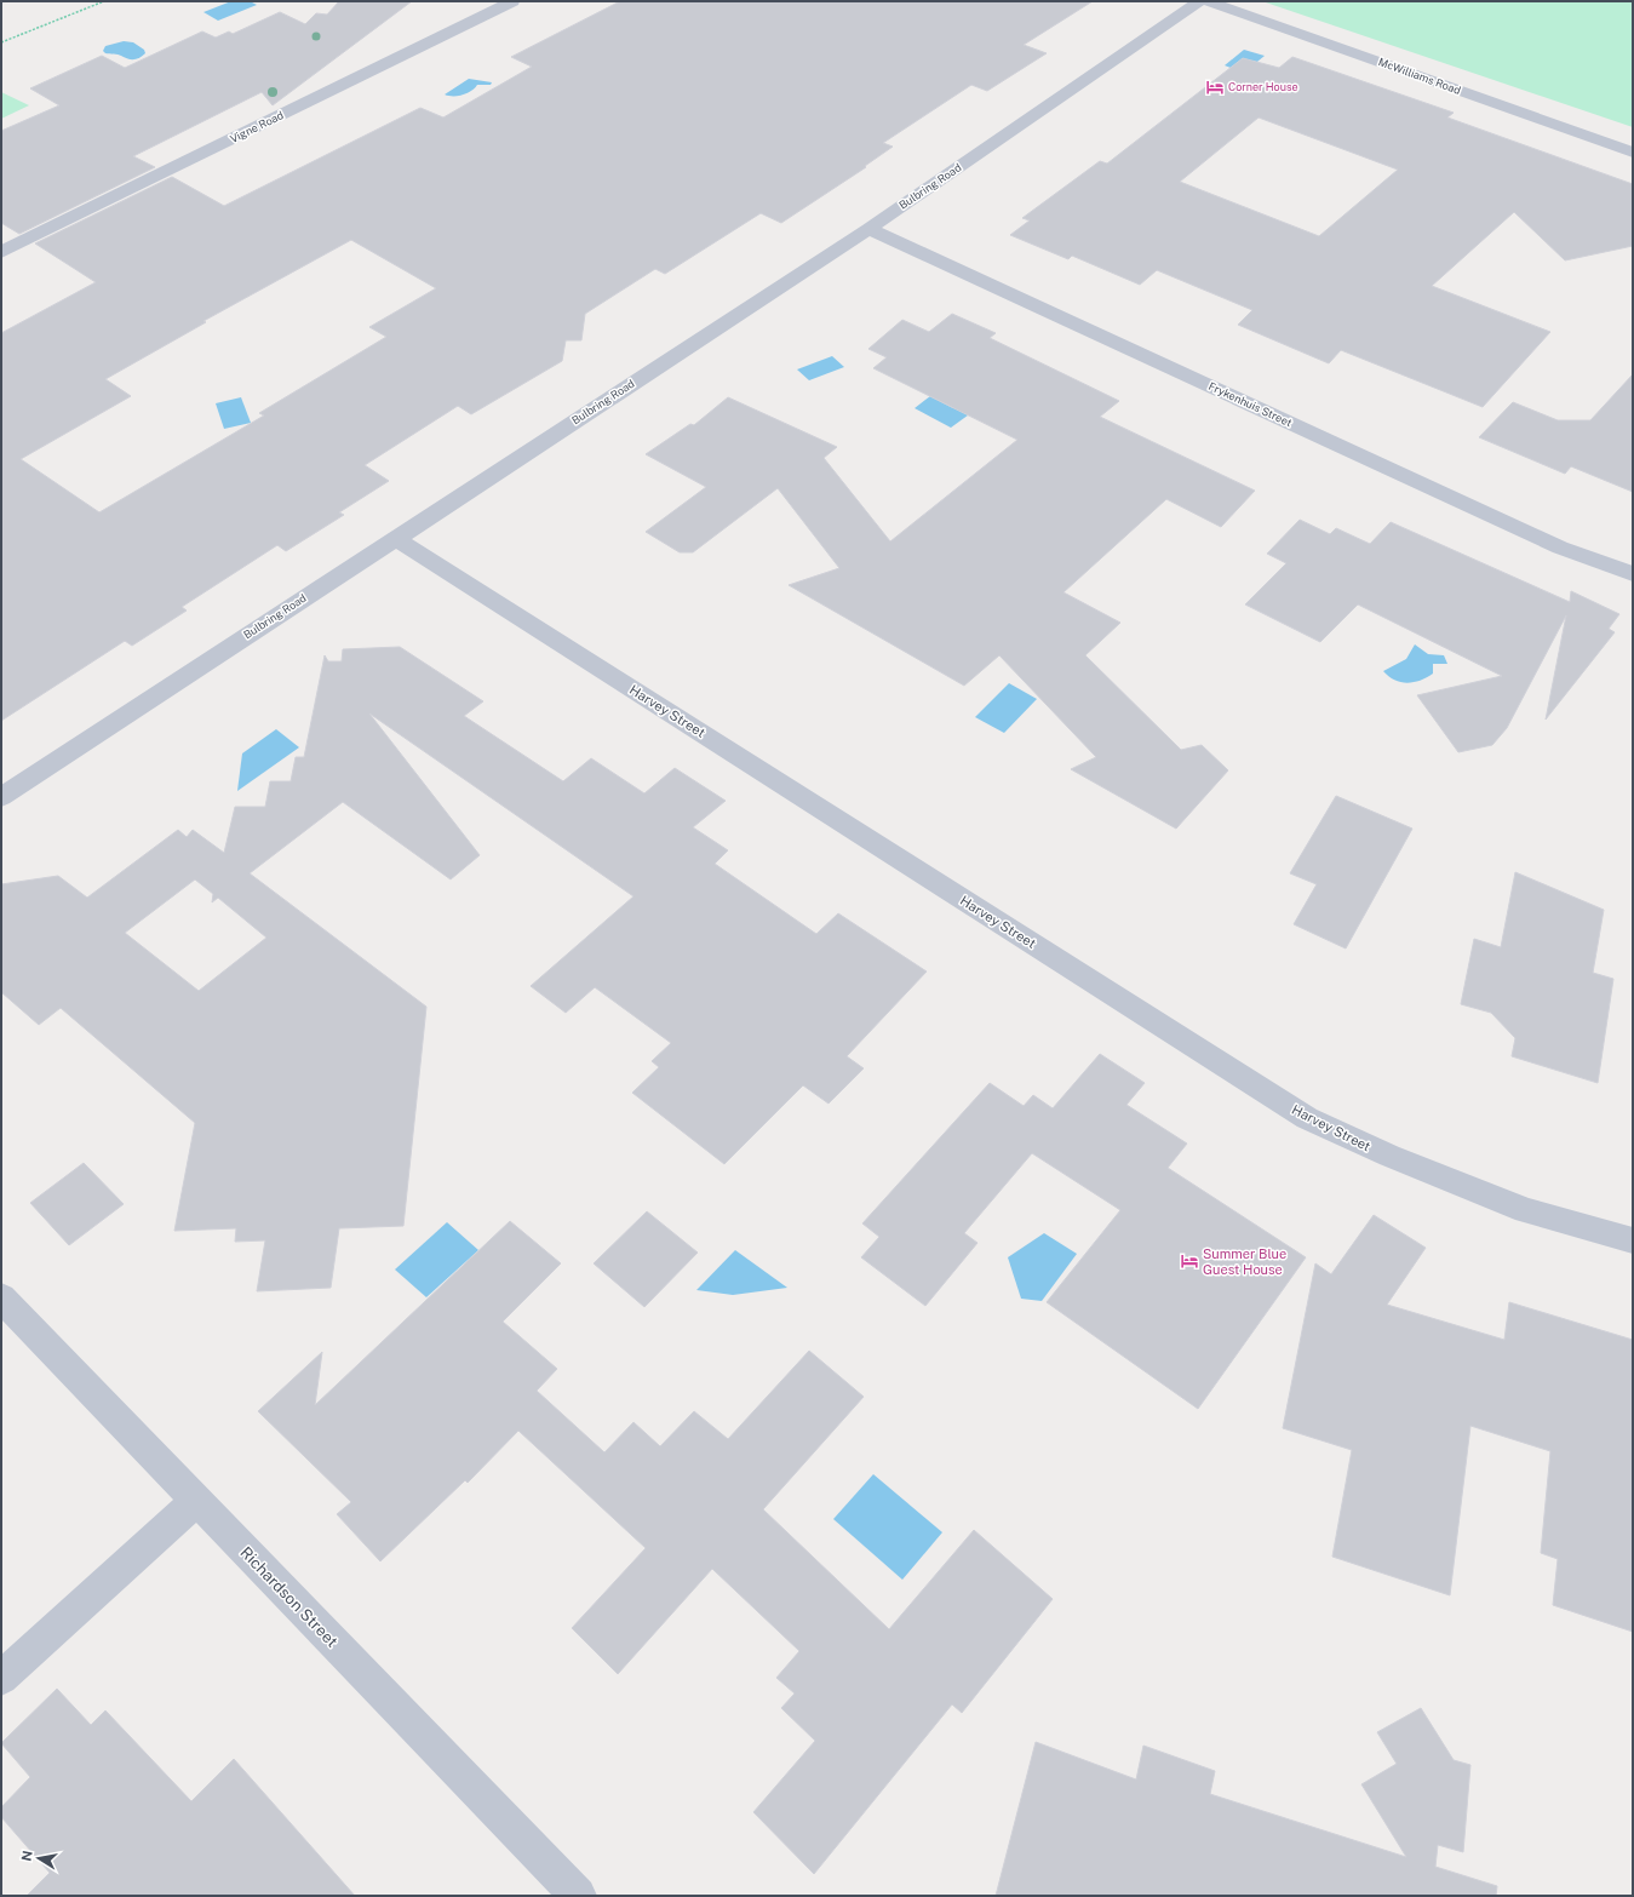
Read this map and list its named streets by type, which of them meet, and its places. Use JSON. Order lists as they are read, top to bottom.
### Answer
{
  "streets": {
    "street": [
      "McWilliams Road",
      "Vigne Road",
      "Bulbring Road",
      "Frykenhuis Street",
      "Harvey Street",
      "Richardson Street"
    ]
  },
  "crossings": [
    ["Bulbring Road", "Frykenhuis Street"],
    ["Bulbring Road", "Harvey Street"]
  ],
  "places": {
    "hotel": ["Corner House", "Summer Blue Guest House"]
  },
  "north": "left"
}
